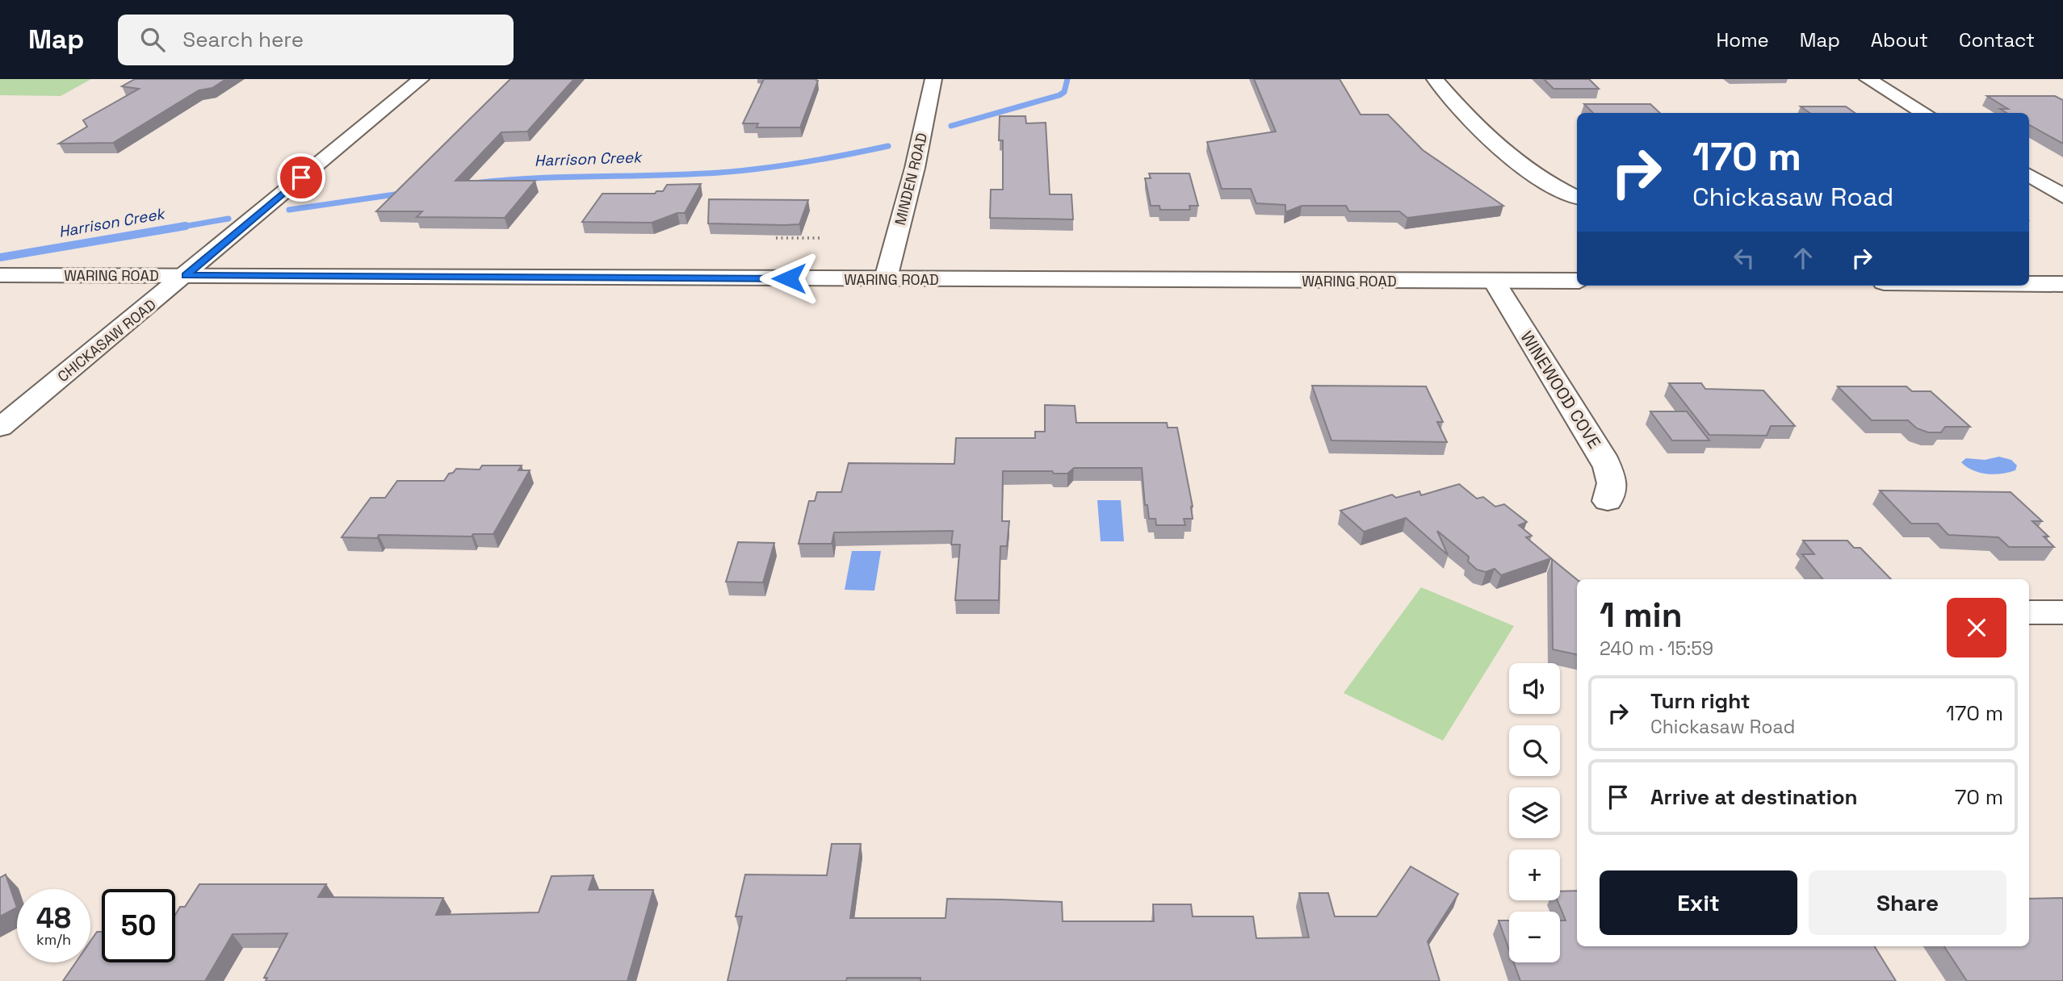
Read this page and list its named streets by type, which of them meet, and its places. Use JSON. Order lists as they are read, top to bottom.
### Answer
{
  "streets": {
    "street": [
      "MINDEN ROAD",
      "WARING ROAD",
      "CHICKASAW ROAD",
      "WINEWOOD COVE"
    ]
  },
  "crossings": [
    ["MINDEN ROAD", "WARING ROAD"],
    ["WARING ROAD", "CHICKASAW ROAD"],
    ["WARING ROAD", "WINEWOOD COVE"]
  ],
  "water": ["Harrison Creek"],
  "page": {
    "header": "Map",
    "search": "Search here",
    "nav": [
      "Home",
      "Map",
      "About",
      "Contact"
    ],
    "turn": ["170 m", "Chickasaw Road"],
    "heading": ["1 min", "240 m · 15:59"],
    "map_buttons": ["+", "−"],
    "list": [
      {
        "name": "Turn right",
        "note": "Chickasaw Road",
        "value": "170 m"
      },
      {
        "name": "Arrive at destination",
        "value": "70 m"
      }
    ],
    "buttons": ["Exit", "Share"],
    "speed": "48 km/h",
    "limit": "50"
  }
}
